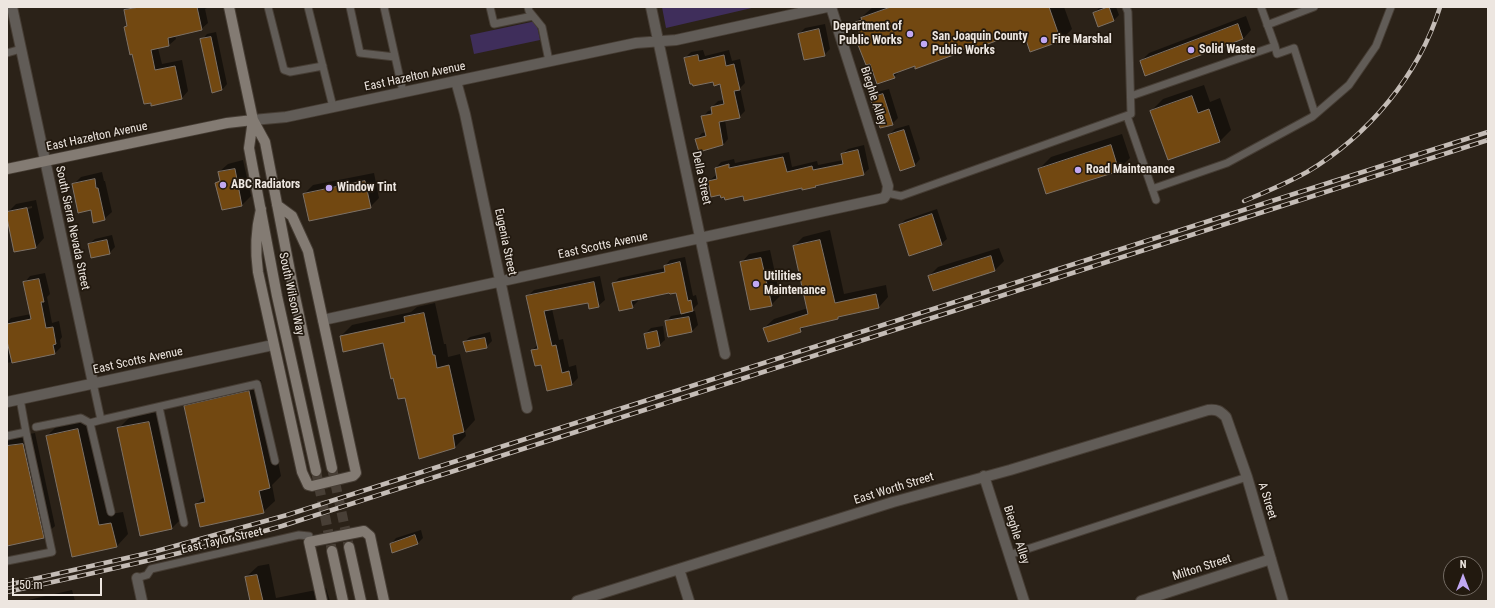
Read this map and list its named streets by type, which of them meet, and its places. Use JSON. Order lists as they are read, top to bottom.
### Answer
{
  "streets": {
    "main road": ["East Hazelton Avenue", "South Wilson Way"],
    "street": [
      "Bieghle Alley",
      "Della Street",
      "South Sierra Nevada Street",
      "Eugenia Street",
      "East Scotts Avenue",
      "East Worth Street",
      "A Street",
      "Milton Street"
    ],
    "lane": ["East Taylor Street"]
  },
  "crossings": [
    ["East Hazelton Avenue", "Della Street"],
    ["East Hazelton Avenue", "South Sierra Nevada Street"],
    ["East Hazelton Avenue", "Eugenia Street"],
    ["East Hazelton Avenue", "South Wilson Way"],
    ["Bieghle Alley", "East Scotts Avenue"],
    ["Bieghle Alley", "East Worth Street"],
    ["Della Street", "East Scotts Avenue"],
    ["South Sierra Nevada Street", "East Scotts Avenue"],
    ["Eugenia Street", "East Scotts Avenue"],
    ["East Worth Street", "A Street"],
    ["A Street", "Milton Street"]
  ],
  "places": [
    "Department of Public Works",
    "Fire Marshal",
    "San Joaquin County Public Works",
    "Solid Waste",
    "Road Maintenance",
    "ABC Radiators",
    "Window Tint",
    "Utilities Maintenance"
  ],
  "scale_bar": "50 m",
  "north": "top"
}
